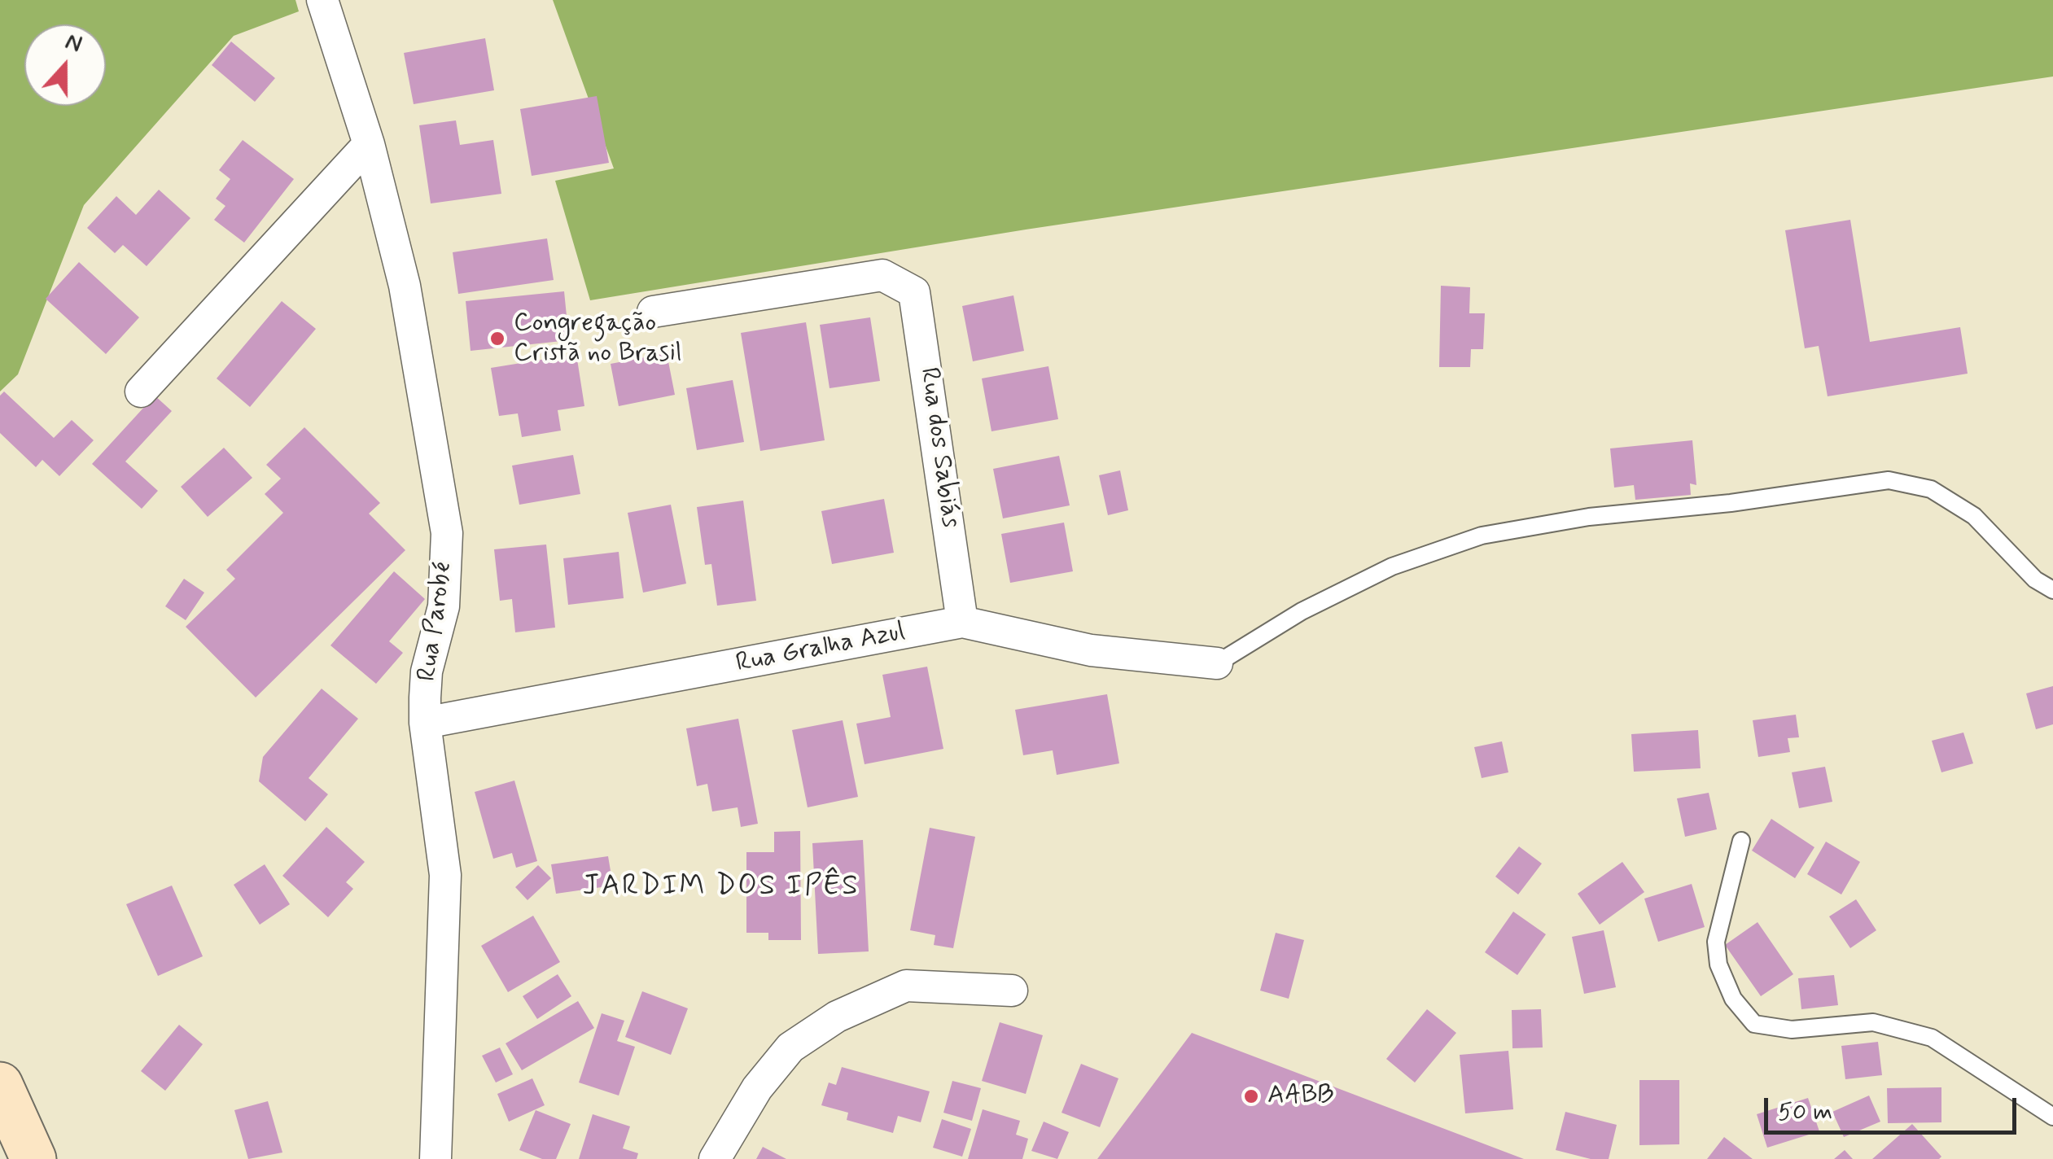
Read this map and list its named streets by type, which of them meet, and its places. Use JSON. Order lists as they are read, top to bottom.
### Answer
{
  "streets": {
    "street": ["Rua dos Sabiás", "Rua Parobé", "Rua Gralha Azul"]
  },
  "crossings": [
    ["Rua dos Sabiás", "Rua Gralha Azul"],
    ["Rua Parobé", "Rua Gralha Azul"]
  ],
  "districts": ["JARDIM DOS IPÊS"],
  "places": ["Congregação Cristã no Brasil", "AABB"],
  "scale_bar": "50 m",
  "north": "top"
}
